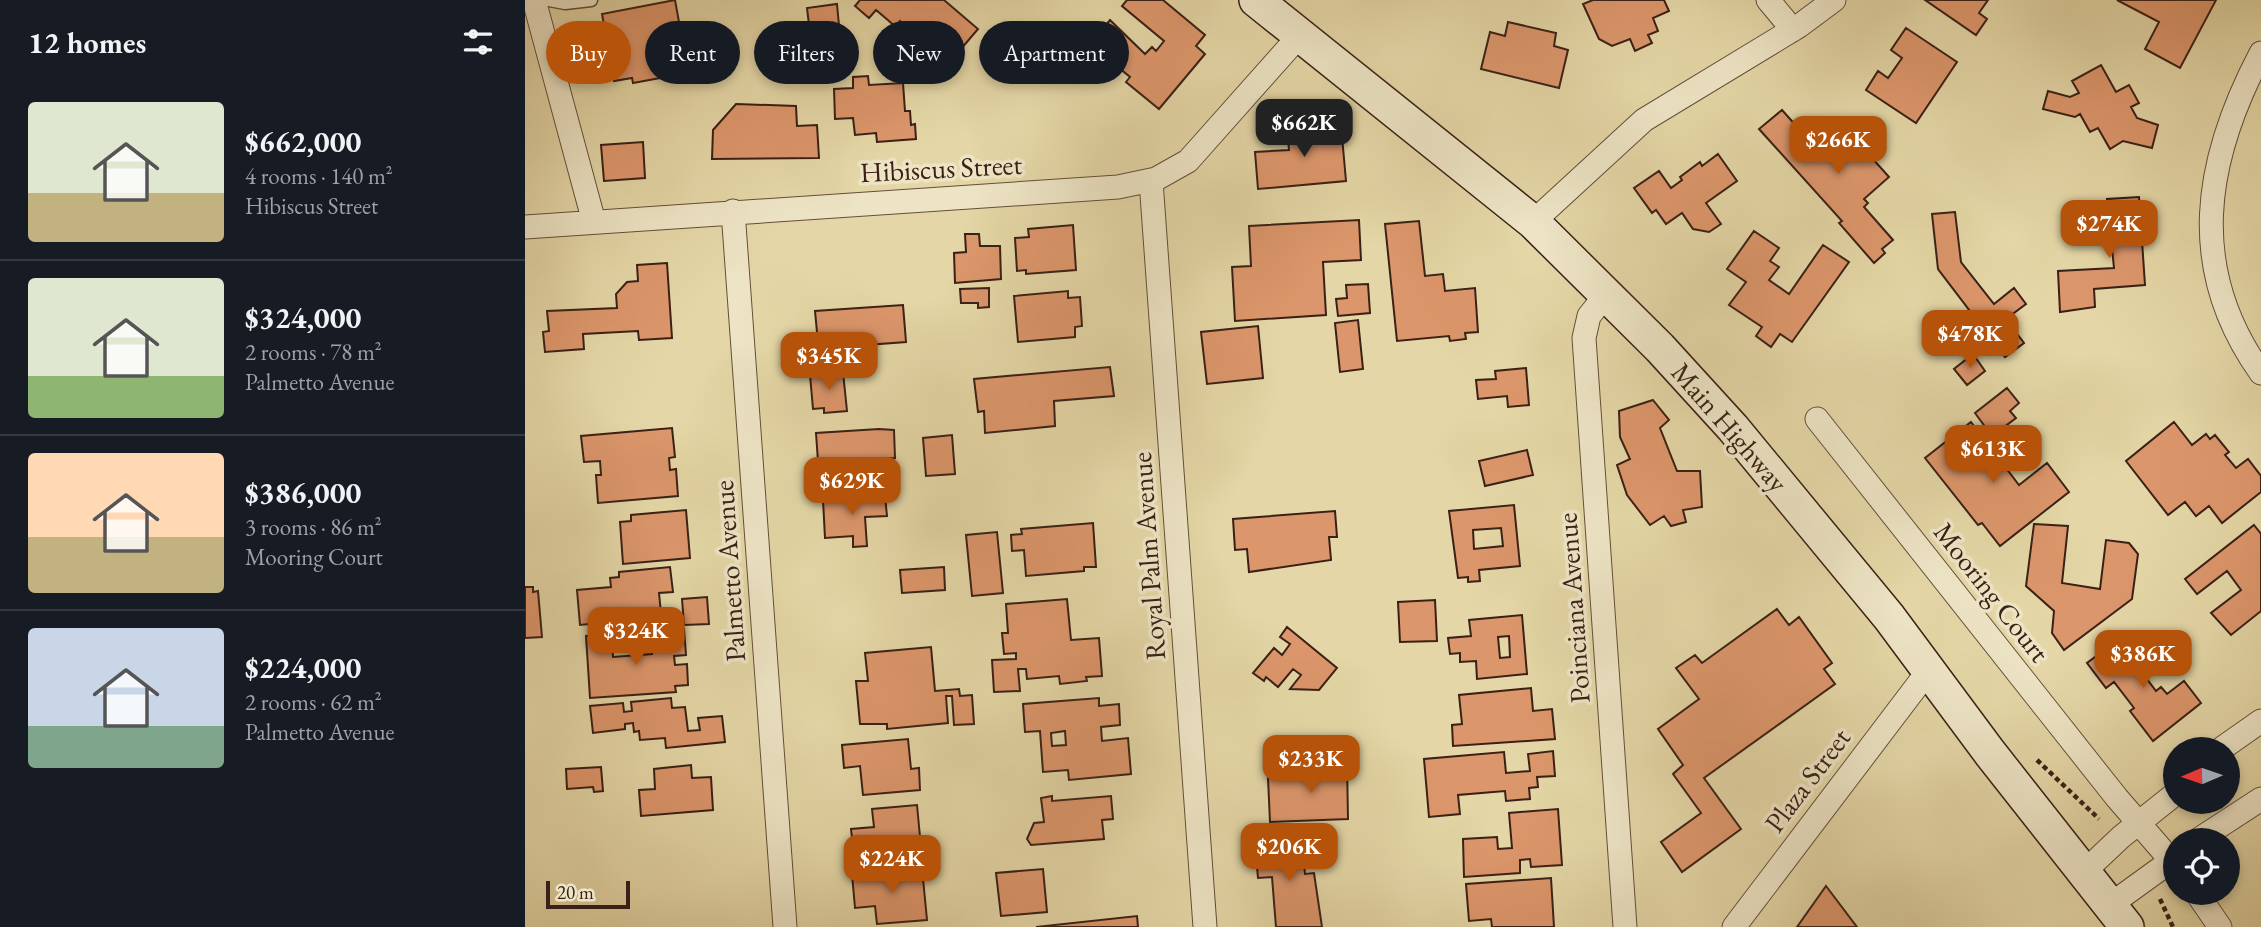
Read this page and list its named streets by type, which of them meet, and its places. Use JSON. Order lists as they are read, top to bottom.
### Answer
{
  "streets": {
    "main road": ["Main Highway"],
    "street": [
      "Hibiscus Street",
      "Royal Palm Avenue",
      "Palmetto Avenue",
      "Mooring Court",
      "Poinciana Avenue",
      "Plaza Street"
    ]
  },
  "crossings": [
    ["Hibiscus Street", "Main Highway"],
    ["Hibiscus Street", "Royal Palm Avenue"],
    ["Hibiscus Street", "Palmetto Avenue"],
    ["Main Highway", "Poinciana Avenue"],
    ["Main Highway", "Plaza Street"]
  ],
  "scale_bar": "20 m",
  "north": "left",
  "page": {
    "heading": "12 homes",
    "chip": [
      "Buy",
      "Rent",
      "Filters",
      "New",
      "Apartment"
    ],
    "list": [
      {
        "name": "$662,000",
        "note": "4 rooms · 140 m² · Hibiscus Street"
      },
      {
        "name": "$324,000",
        "note": "2 rooms · 78 m² · Palmetto Avenue"
      },
      {
        "name": "$386,000",
        "note": "3 rooms · 86 m² · Mooring Court"
      },
      {
        "name": "$224,000",
        "note": "2 rooms · 62 m² · Palmetto Avenue"
      }
    ],
    "price": [
      "$662K",
      "$266K",
      "$274K",
      "$478K",
      "$345K",
      "$613K",
      "$629K",
      "$324K",
      "$386K",
      "$233K",
      "$206K",
      "$224K"
    ],
    "scale": "20 m"
  }
}
